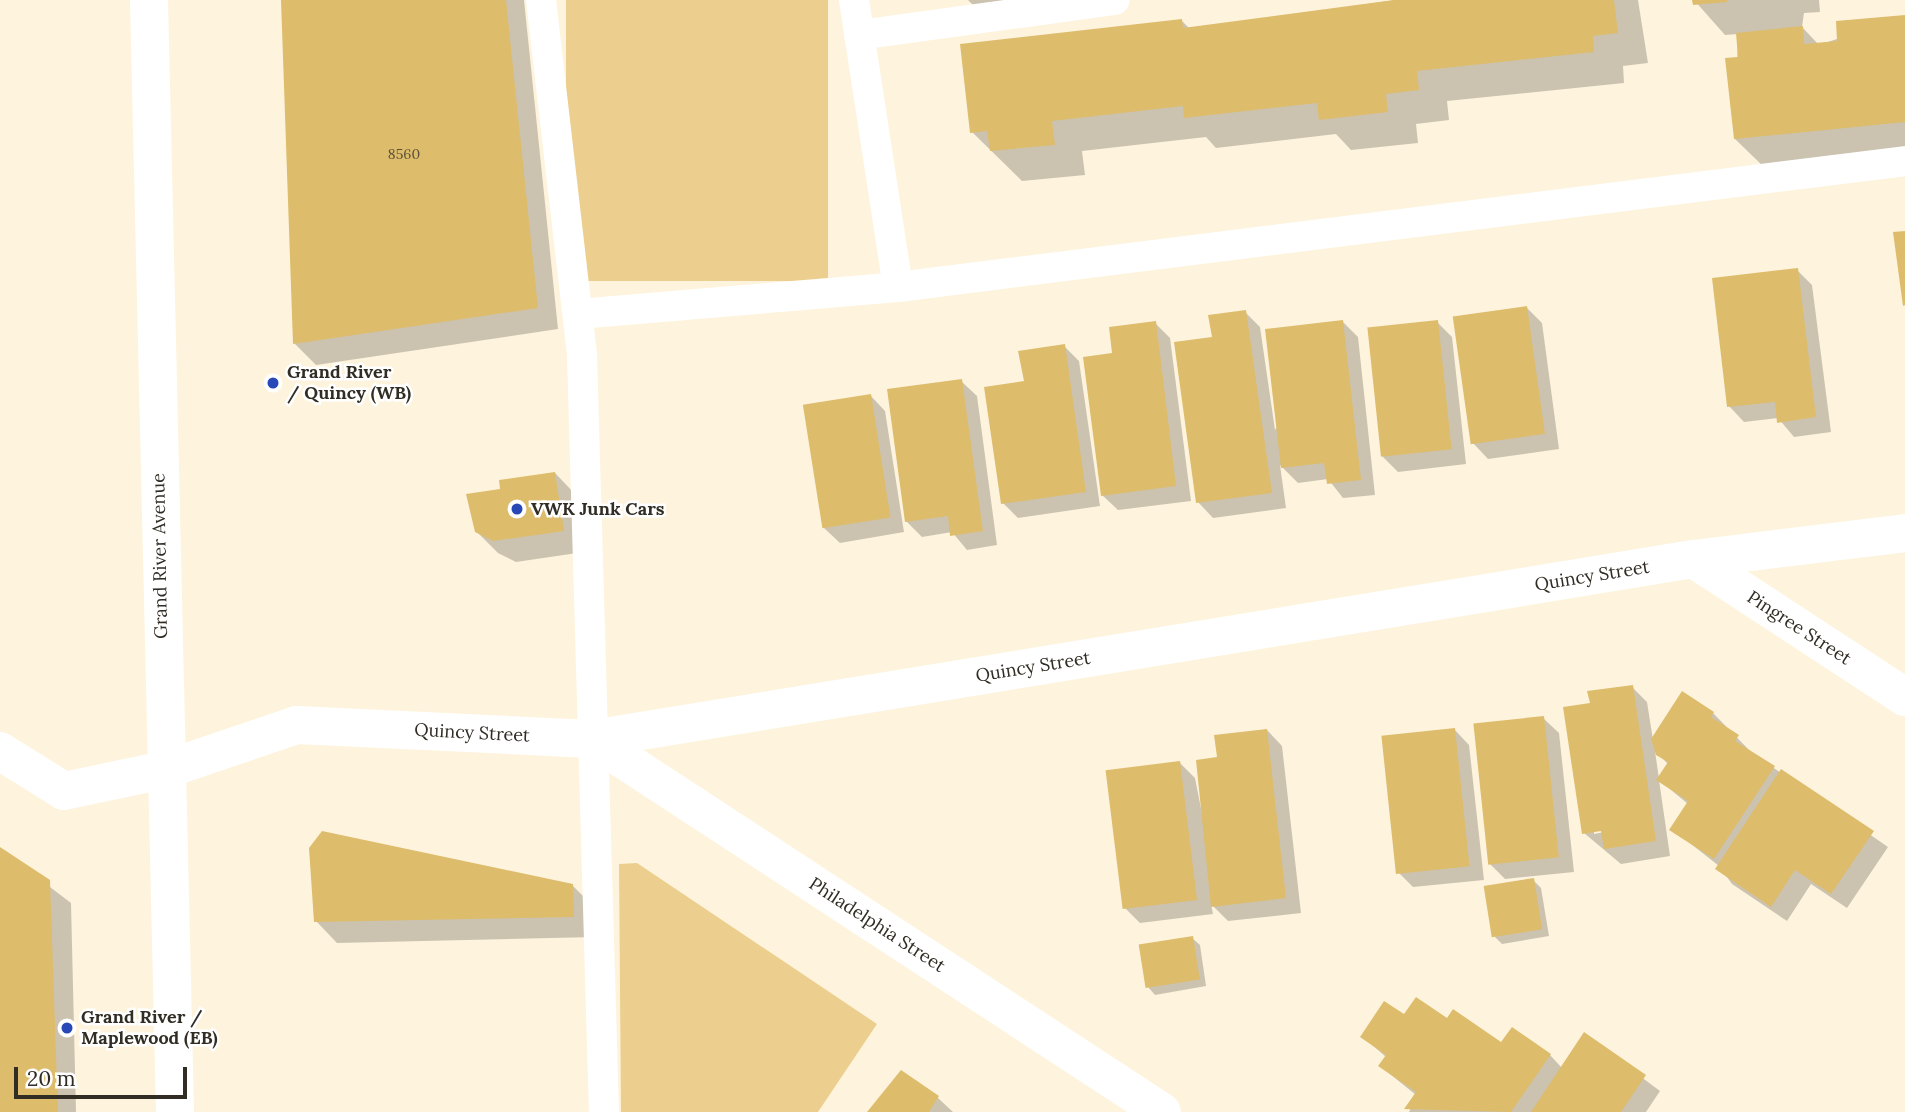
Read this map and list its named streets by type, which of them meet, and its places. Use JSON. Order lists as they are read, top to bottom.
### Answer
{
  "streets": {
    "street": [
      "Grand River Avenue",
      "Quincy Street",
      "Pingree Street",
      "Philadelphia Street"
    ]
  },
  "crossings": [
    ["Grand River Avenue", "Quincy Street"],
    ["Quincy Street", "Pingree Street"],
    ["Quincy Street", "Philadelphia Street"]
  ],
  "places": ["Grand River / Quincy (WB)", "VWK Junk Cars", "Grand River / Maplewood (EB)"],
  "house_numbers": ["8560"],
  "scale_bar": "20 m"
}
